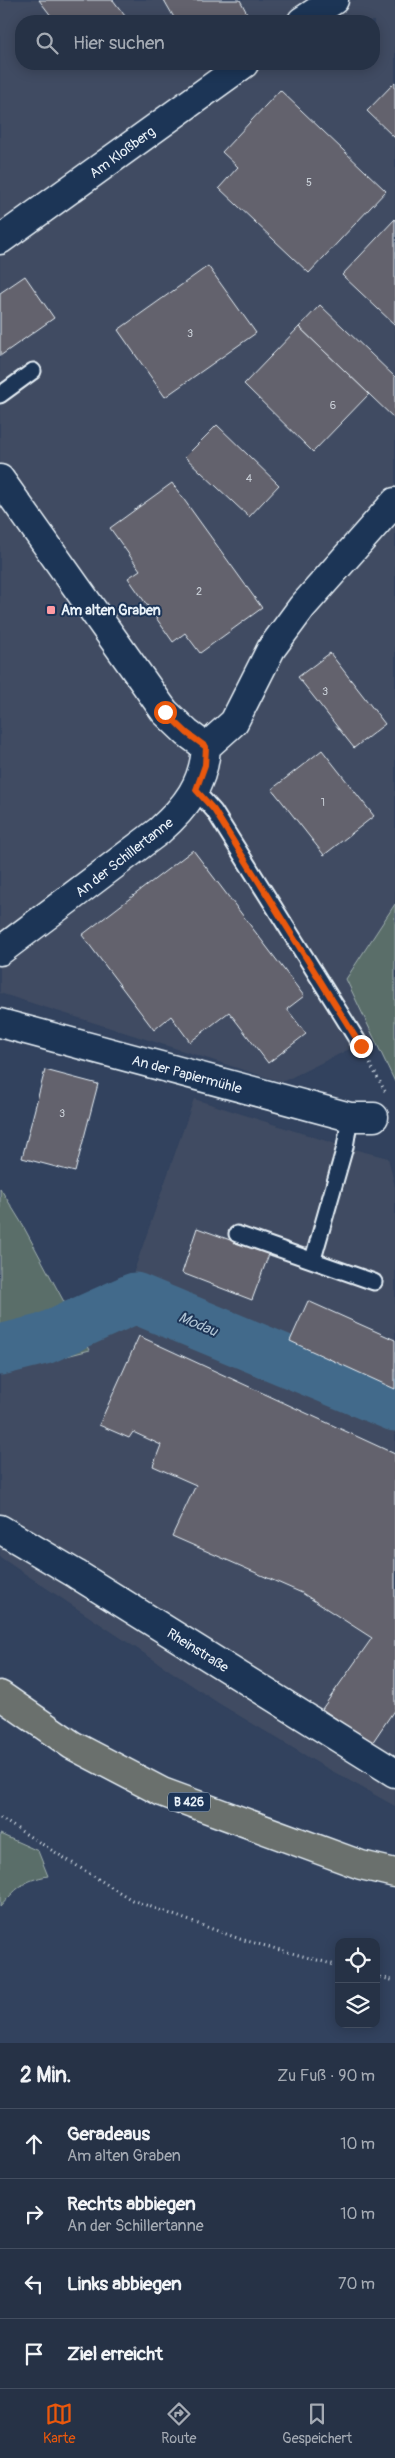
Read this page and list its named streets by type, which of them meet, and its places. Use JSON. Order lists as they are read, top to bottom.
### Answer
{
  "streets": {
    "main road": ["B 426"],
    "street": [
      "Am Kloßberg",
      "An der Schillertanne",
      "An der Papiermühle",
      "Rheinstraße"
    ]
  },
  "water": ["Modau"],
  "places": {
    "transit": ["Am alten Graben"]
  },
  "house_numbers": [
    "5",
    "3",
    "6",
    "4",
    "2",
    "3",
    "1",
    "3"
  ],
  "page": {
    "search": "Hier suchen",
    "heading": ["2 Min.", "Zu Fuß · 90 m"],
    "list": [
      ["Geradeaus", "Am alten Graben", "10 m"],
      ["Rechts abbiegen", "An der Schillertanne", "10 m"],
      ["Links abbiegen", "70 m"],
      "Ziel erreicht"
    ],
    "nav": ["Karte", "Route", "Gespeichert"]
  }
}
